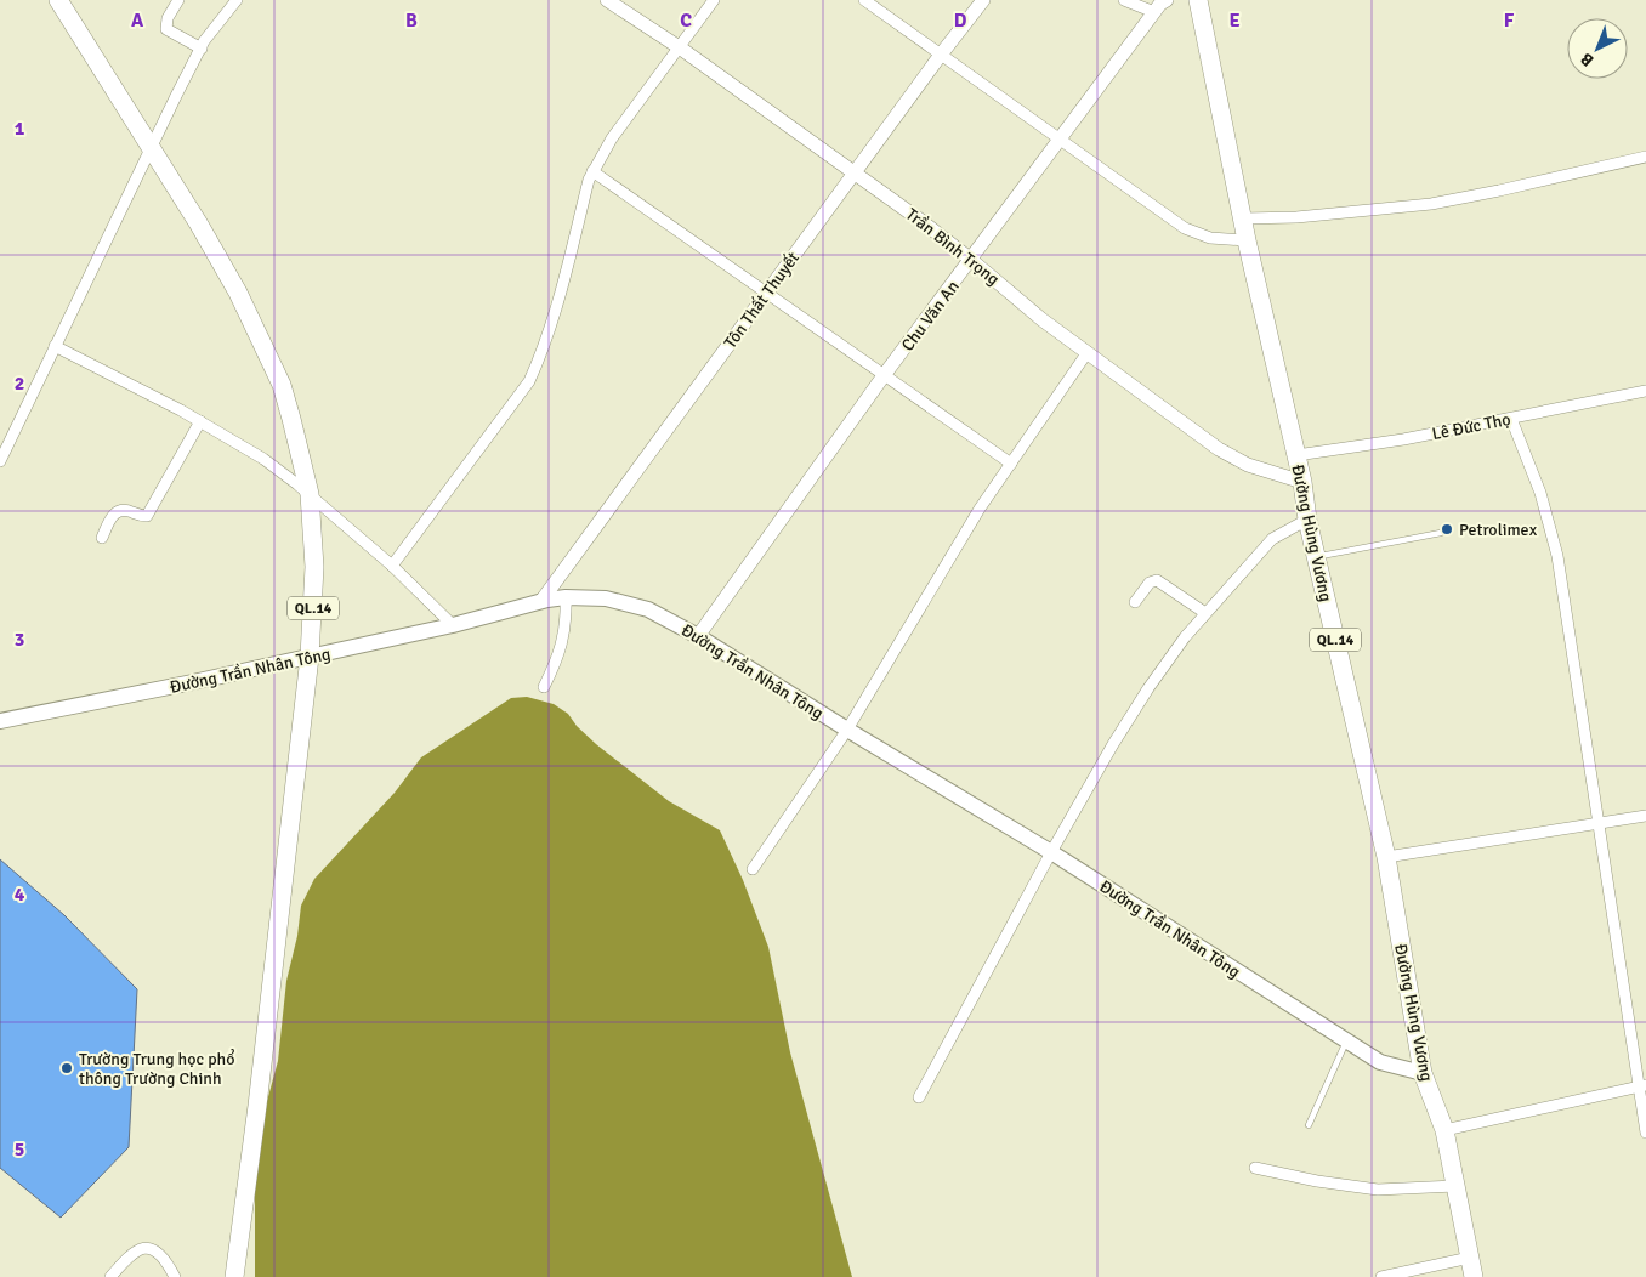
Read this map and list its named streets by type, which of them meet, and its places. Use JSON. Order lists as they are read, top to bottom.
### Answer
{
  "streets": {
    "main road": ["Đường Hùng Vương", "QL.14", "Đường Trần Nhân Tông"],
    "street": [
      "Trần Bình Trọng",
      "Tôn Thất Thuyết",
      "Chu Văn An",
      "Lê Đức Thọ"
    ]
  },
  "crossings": [
    ["Trần Bình Trọng", "Tôn Thất Thuyết"],
    ["Trần Bình Trọng", "Chu Văn An"],
    ["Trần Bình Trọng", "Đường Hùng Vương"],
    ["Tôn Thất Thuyết", "Đường Trần Nhân Tông"],
    ["Chu Văn An", "Đường Trần Nhân Tông"],
    ["Lê Đức Thọ", "Đường Hùng Vương"],
    ["Đường Hùng Vương", "Đường Trần Nhân Tông"],
    ["QL.14", "Đường Trần Nhân Tông"]
  ],
  "places": ["Petrolimex", "Trường Trung học phổ thông Trường Chinh"],
  "north": "bottom left",
  "grid": {
    "columns": [
      "A",
      "B",
      "C",
      "D",
      "E",
      "F"
    ],
    "rows": [
      "1",
      "2",
      "3",
      "4",
      "5"
    ]
  }
}
